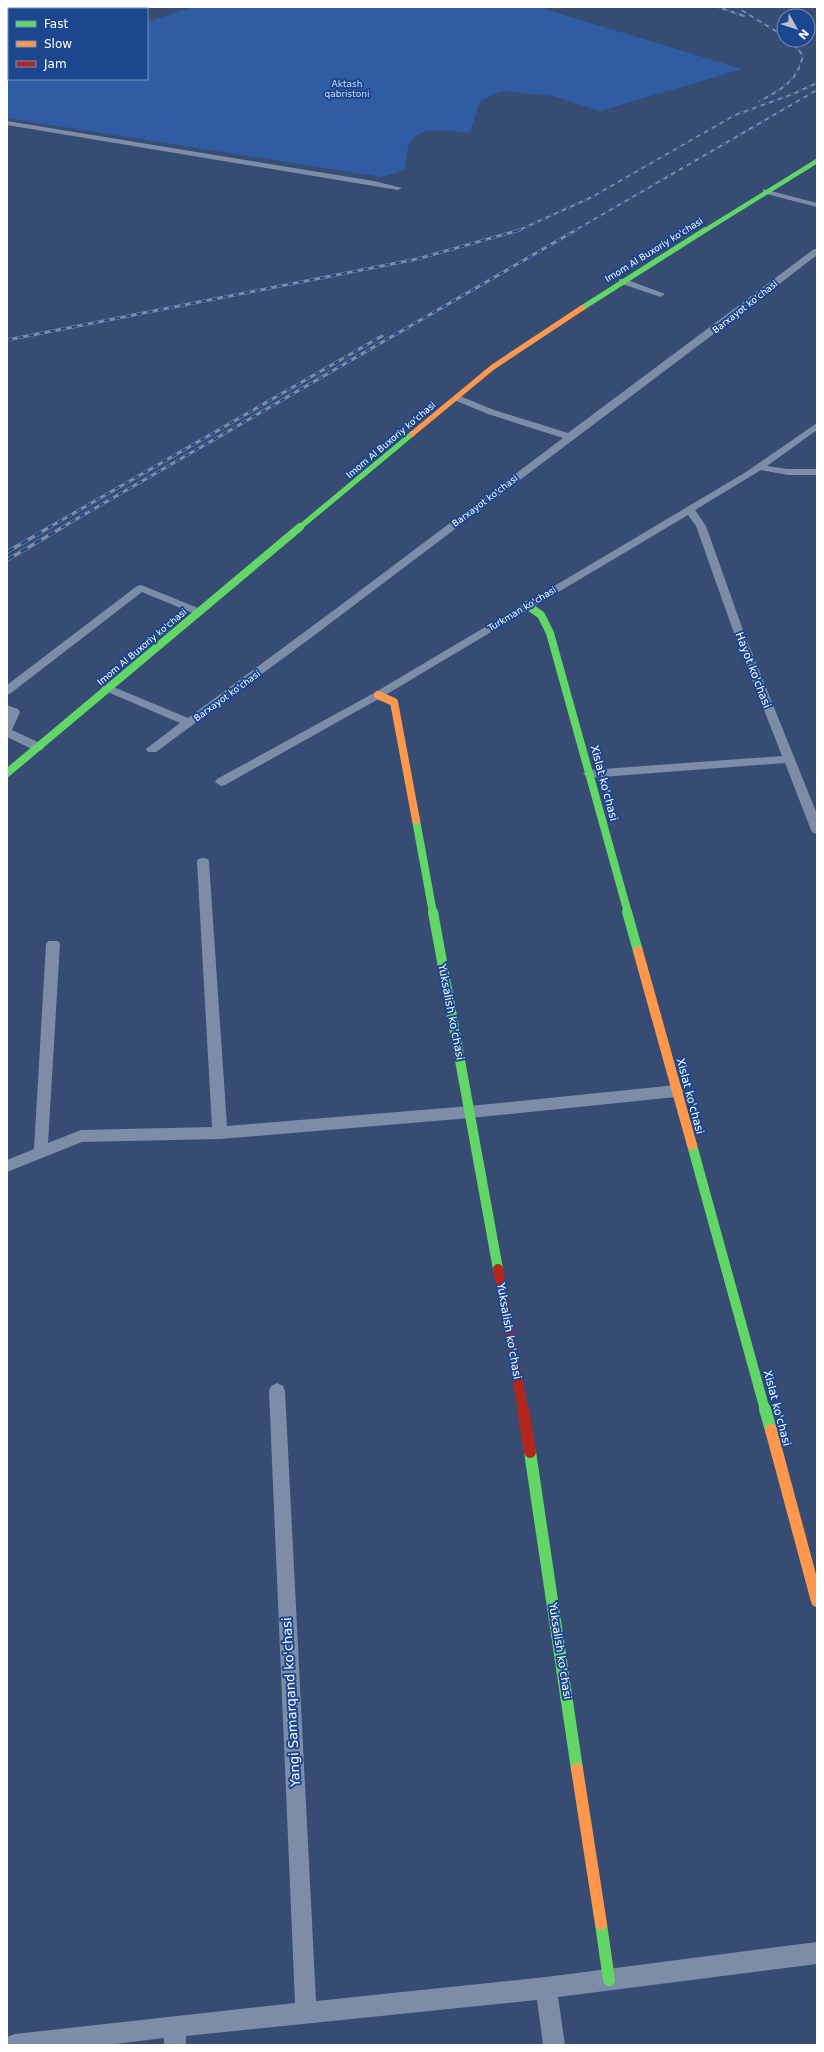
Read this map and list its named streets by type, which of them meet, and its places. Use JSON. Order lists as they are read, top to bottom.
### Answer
{
  "streets": {
    "street": [
      "Imom Al Buxoriy ko'chasi",
      "Barxayot ko'chasi",
      "Turkman ko'chasi",
      "Hayot ko'chasi",
      "Xislat ko'chasi",
      "Yuksalish ko'chasi",
      "Yangi Samarqand ko'chasi"
    ]
  },
  "crossings": [
    ["Turkman ko'chasi", "Hayot ko'chasi"],
    ["Turkman ko'chasi", "Xislat ko'chasi"],
    ["Turkman ko'chasi", "Yuksalish ko'chasi"]
  ],
  "parks": ["Aktash qabristoni"],
  "legend": ["Fast", "Slow", "Jam"],
  "north": "bottom right"
}
